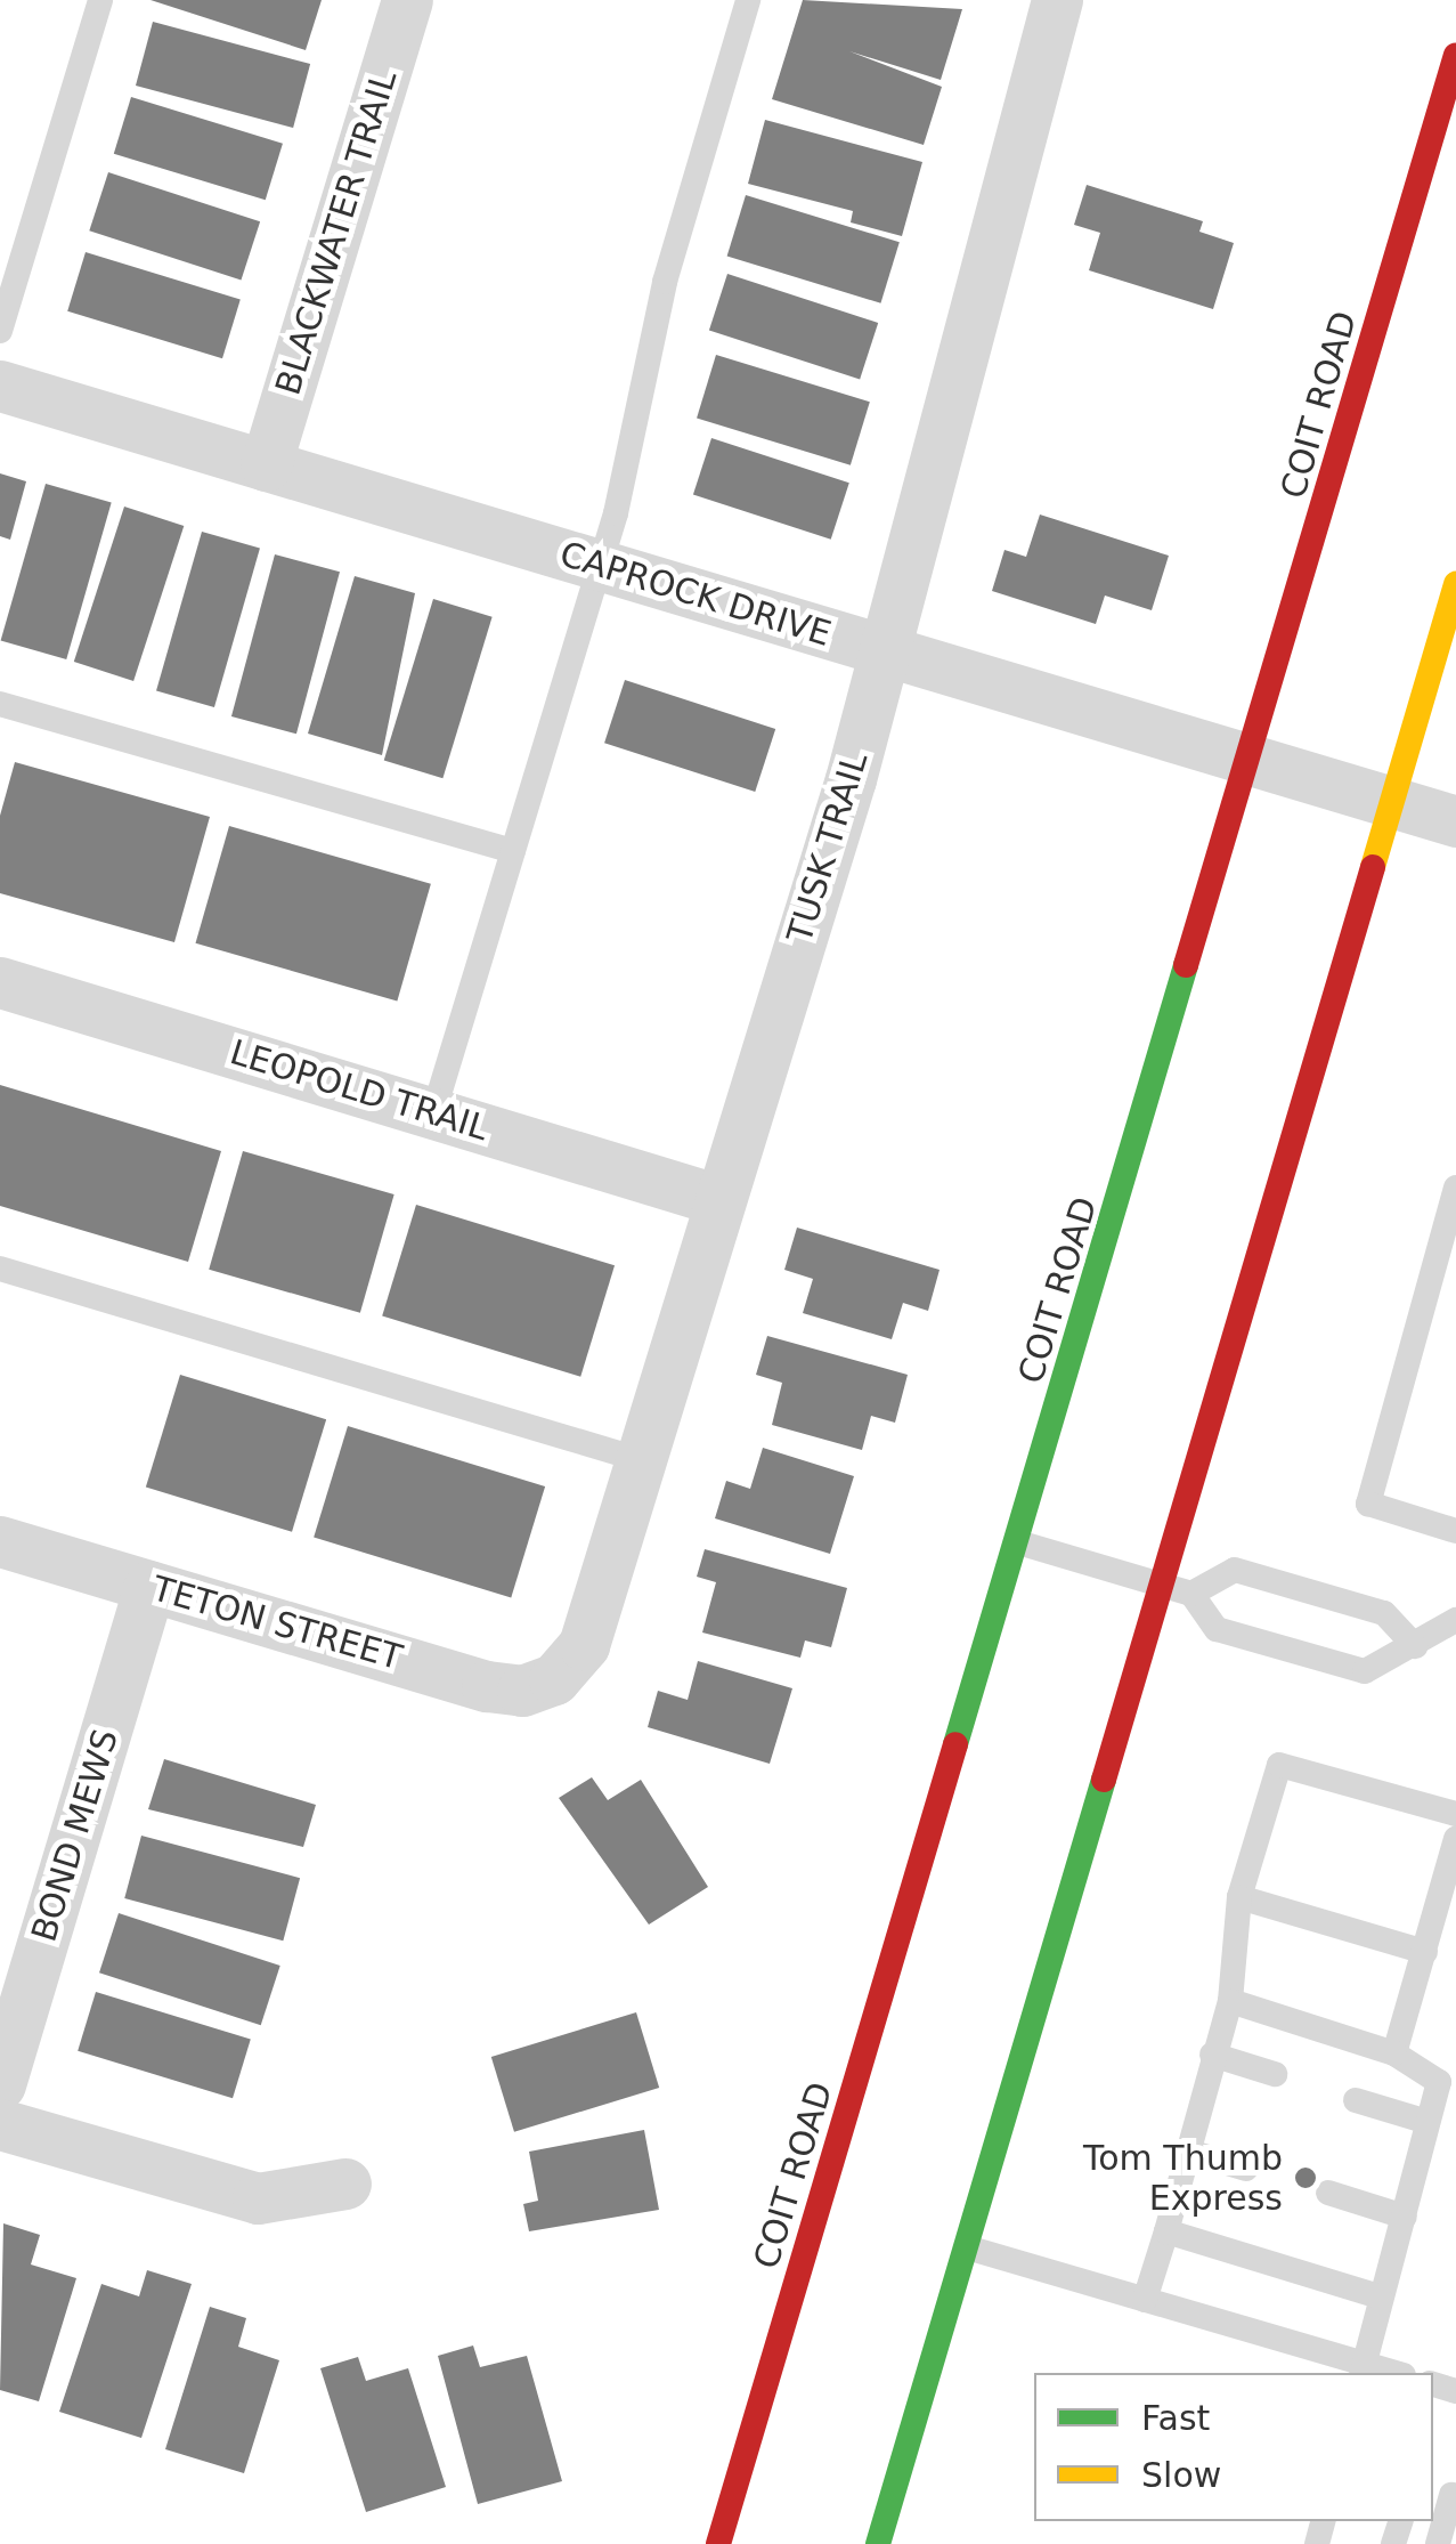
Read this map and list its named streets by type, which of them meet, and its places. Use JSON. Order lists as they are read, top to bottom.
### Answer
{
  "streets": {
    "main road": ["COIT ROAD"],
    "street": [
      "BLACKWATER TRAIL",
      "CAPROCK DRIVE",
      "TUSK TRAIL",
      "LEOPOLD TRAIL",
      "TETON STREET",
      "BOND MEWS"
    ]
  },
  "crossings": [
    ["BLACKWATER TRAIL", "CAPROCK DRIVE"],
    ["COIT ROAD", "CAPROCK DRIVE"],
    ["CAPROCK DRIVE", "TUSK TRAIL"],
    ["TUSK TRAIL", "LEOPOLD TRAIL"],
    ["TUSK TRAIL", "TETON STREET"],
    ["TETON STREET", "BOND MEWS"]
  ],
  "places": ["Tom Thumb Express"],
  "legend": ["Fast", "Slow"]
}
